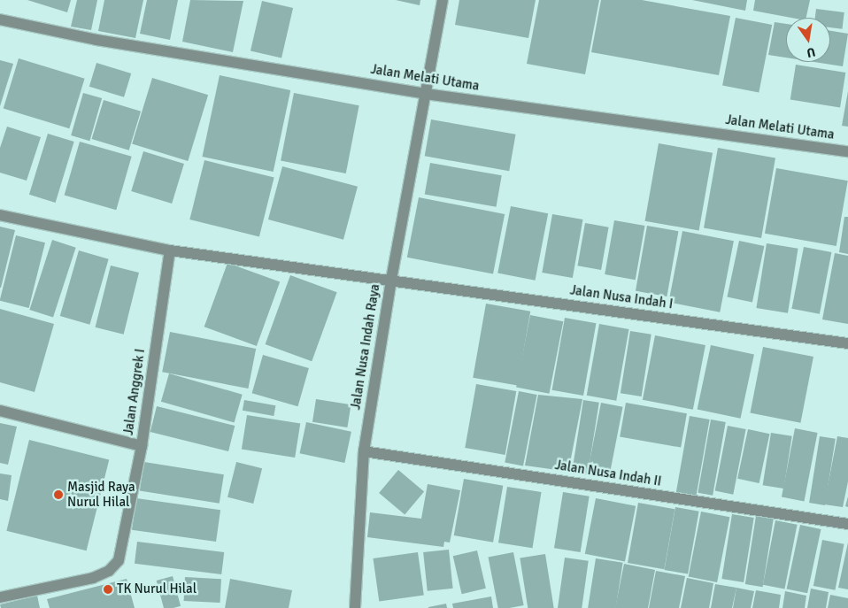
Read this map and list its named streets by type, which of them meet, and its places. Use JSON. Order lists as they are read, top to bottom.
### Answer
{
  "streets": {
    "street": [
      "Jalan Melati Utama",
      "Jalan Nusa Indah I",
      "Jalan Nusa Indah Raya",
      "Jalan Anggrek I",
      "Jalan Nusa Indah II"
    ]
  },
  "crossings": [
    ["Jalan Melati Utama", "Jalan Nusa Indah Raya"],
    ["Jalan Nusa Indah I", "Jalan Nusa Indah Raya"],
    ["Jalan Nusa Indah Raya", "Jalan Nusa Indah II"]
  ],
  "places": ["Masjid Raya Nurul Hilal", "TK Nurul Hilal"],
  "north": "bottom"
}
